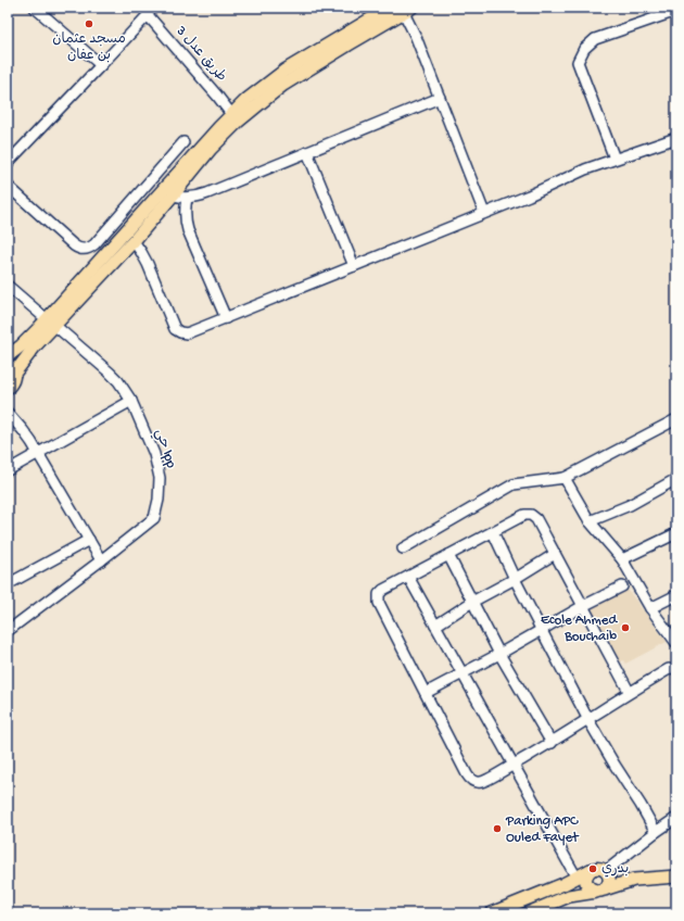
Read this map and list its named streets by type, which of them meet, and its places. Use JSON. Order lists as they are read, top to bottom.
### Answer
{
  "streets": {
    "street": ["طريق عدل 3", "حي lpp"]
  },
  "places": [
    "مسجد عثمان بن عفان",
    "Ecole Ahmed Bouchaib",
    "Parking APC Ouled Fayet",
    "بدري"
  ]
}
